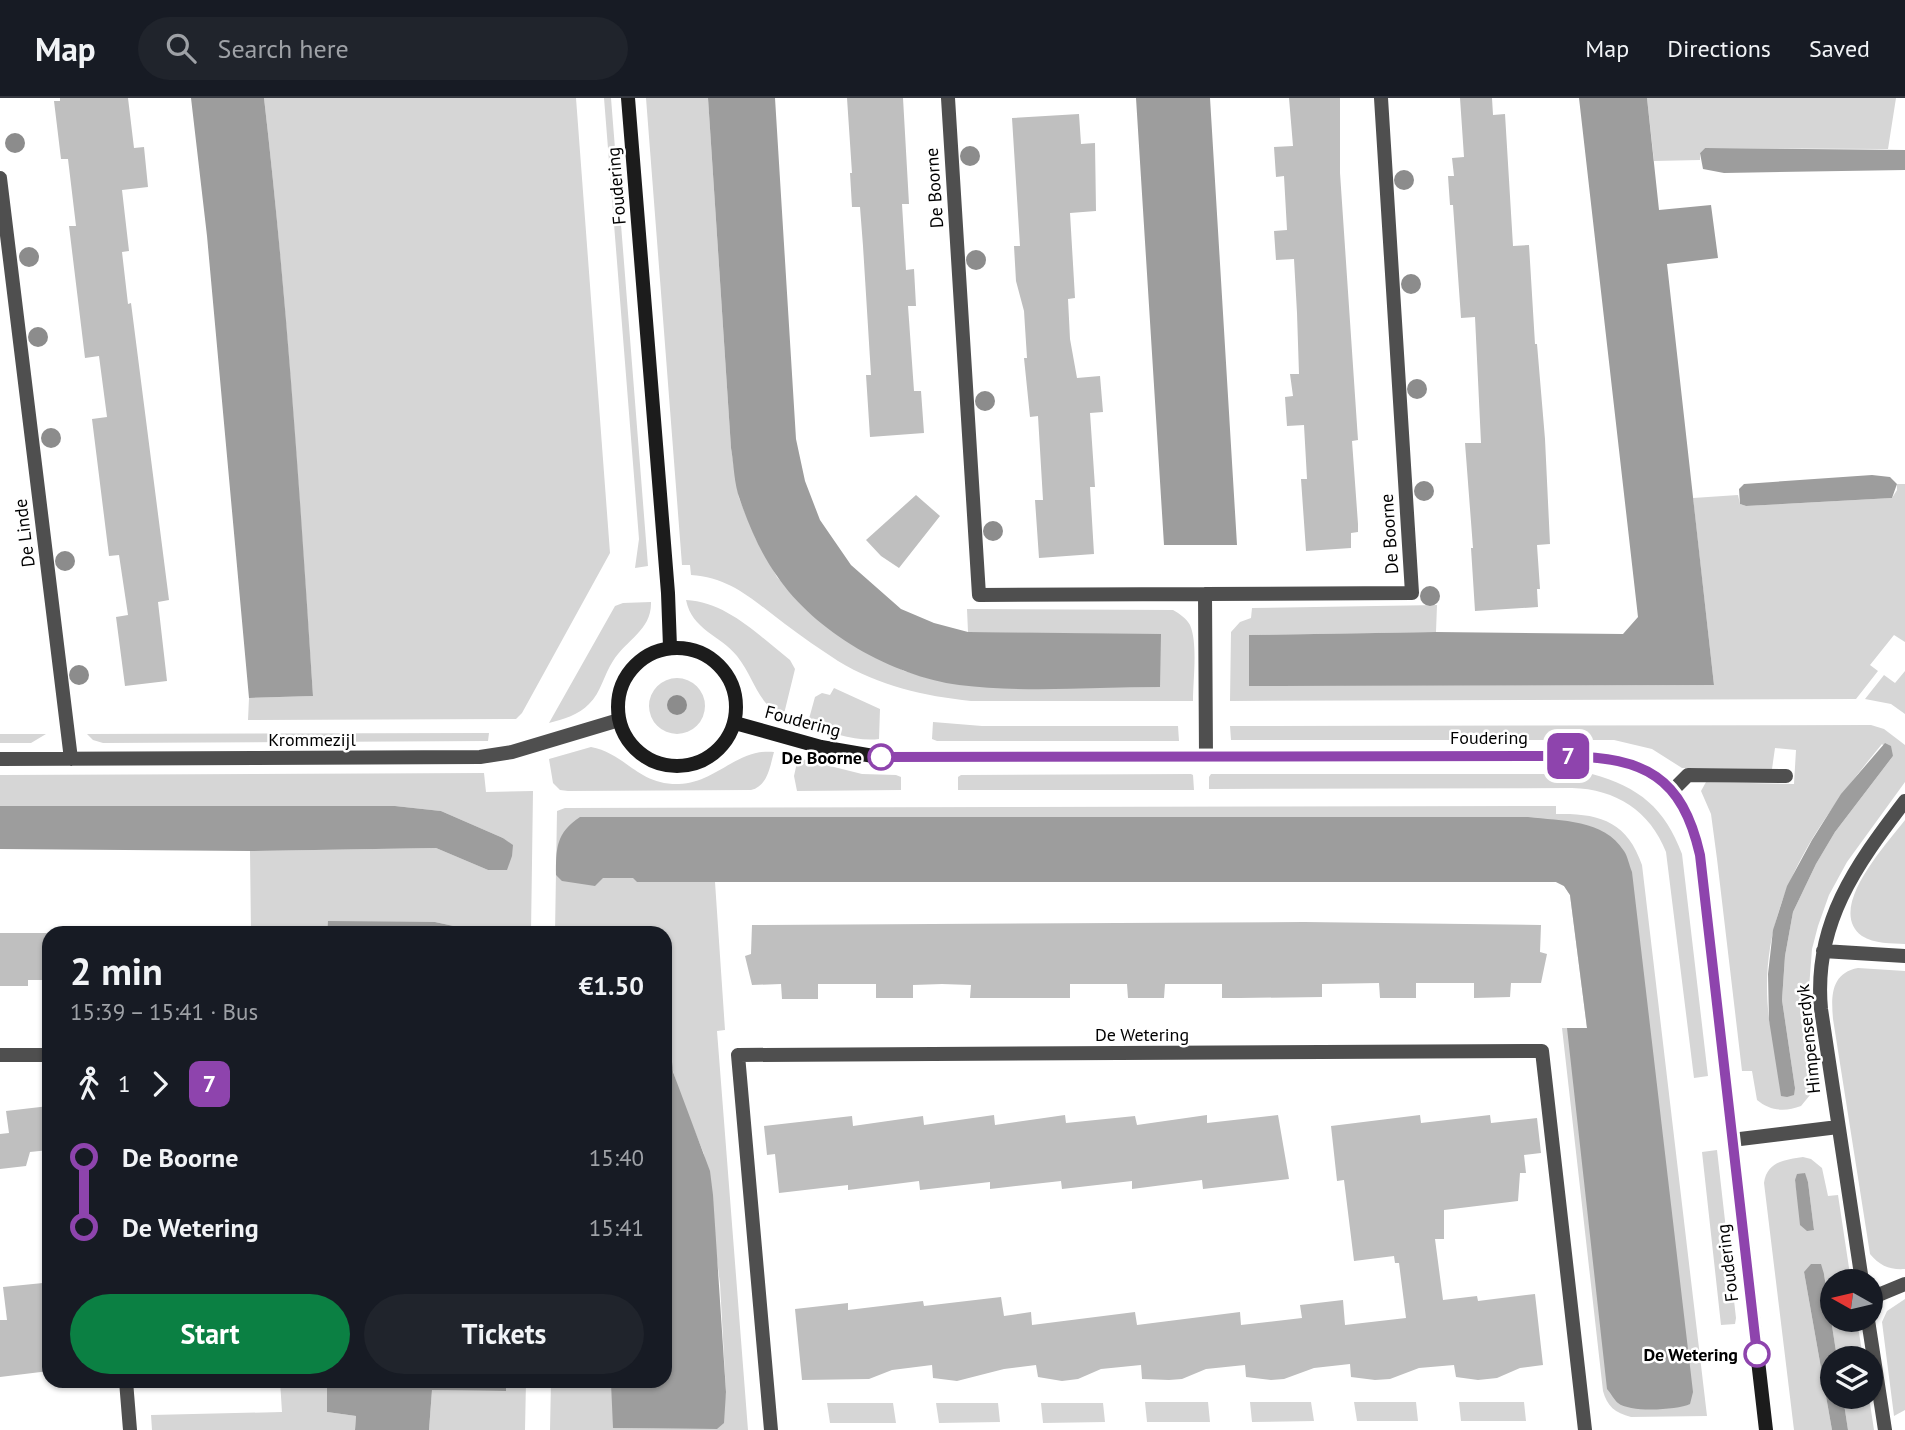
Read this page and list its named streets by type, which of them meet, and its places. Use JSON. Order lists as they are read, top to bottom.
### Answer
{
  "streets": {
    "street": [
      "Foudering",
      "De Boorne",
      "De Linde",
      "Krommezijl",
      "De Wetering",
      "Himpenserdyk"
    ]
  },
  "crossings": [
    ["Foudering", "Krommezijl"],
    ["De Linde", "Krommezijl"]
  ],
  "places": ["De Boorne", "De Wetering"],
  "lines": ["bus line 7"],
  "north": "left",
  "page": {
    "header": "Map",
    "search": "Search here",
    "nav": ["Map", "Directions", "Saved"],
    "on_map": "7",
    "heading": ["2 min", "15:39 – 15:41 · Bus", "€1.50"],
    "legs": ["1", "7"],
    "list": [
      {
        "name": "De Boorne",
        "value": "15:40"
      },
      {
        "name": "De Wetering",
        "value": "15:41"
      }
    ],
    "buttons": ["Start", "Tickets"]
  }
}
